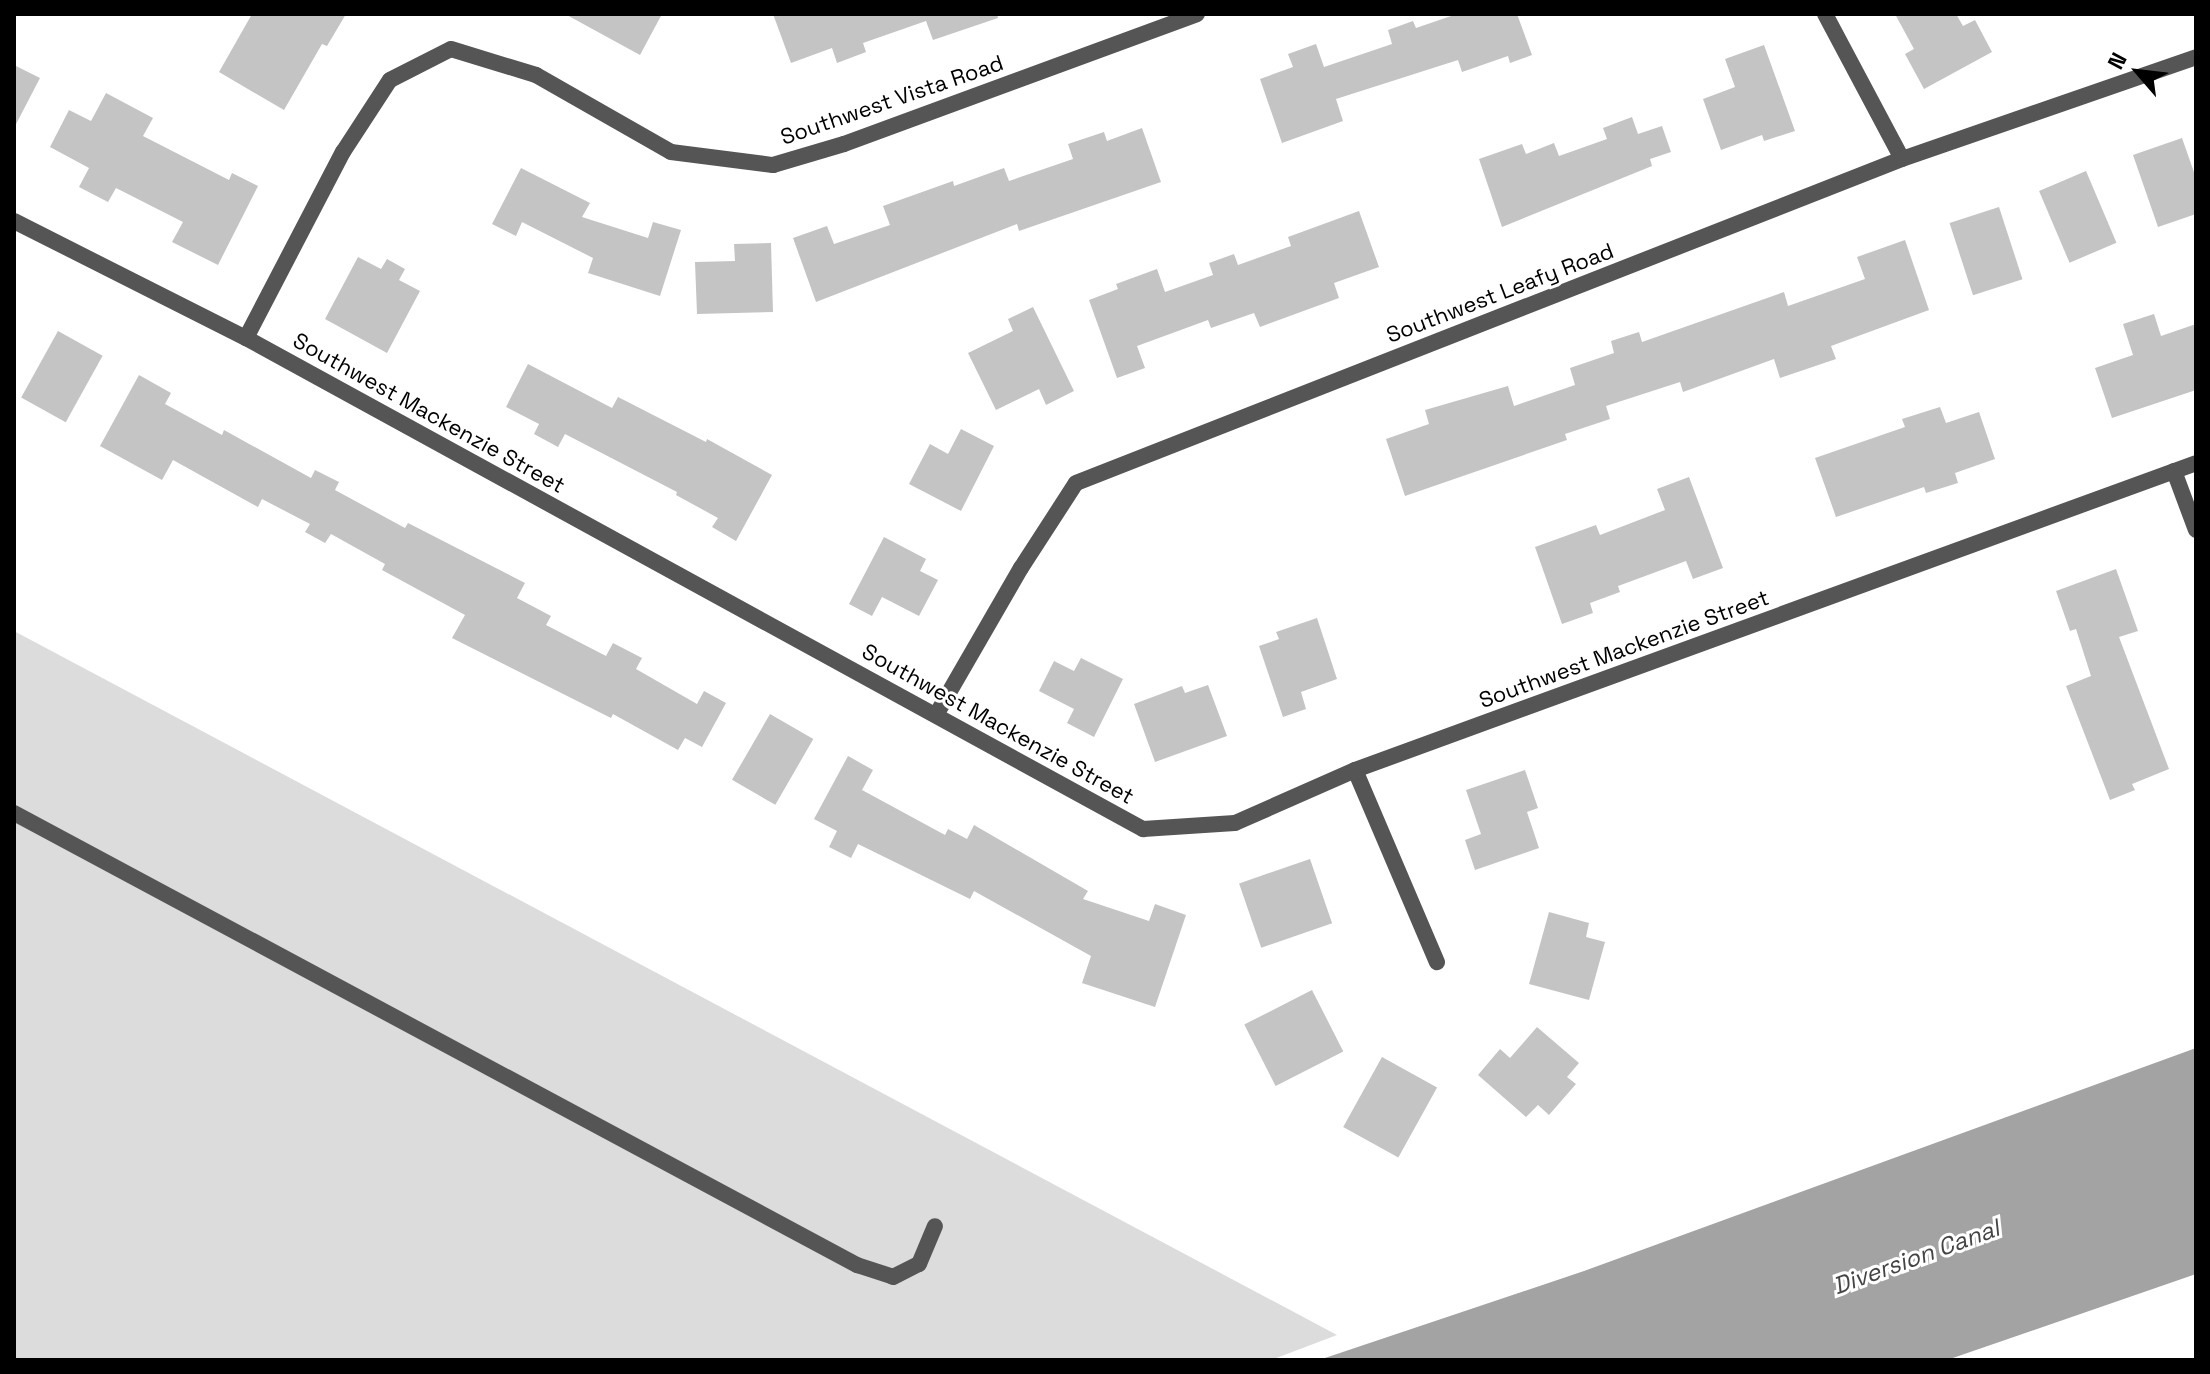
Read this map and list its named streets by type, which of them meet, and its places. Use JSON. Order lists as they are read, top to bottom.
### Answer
{
  "streets": {
    "street": ["Southwest Vista Road", "Southwest Leafy Road", "Southwest Mackenzie Street"]
  },
  "crossings": [
    ["Southwest Vista Road", "Southwest Mackenzie Street"],
    ["Southwest Leafy Road", "Southwest Mackenzie Street"]
  ],
  "water": ["Diversion Canal"],
  "north": "top left"
}
